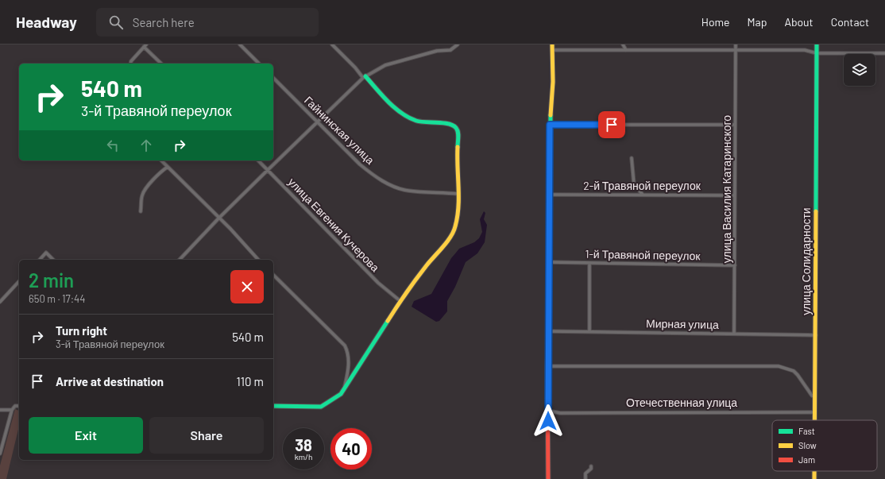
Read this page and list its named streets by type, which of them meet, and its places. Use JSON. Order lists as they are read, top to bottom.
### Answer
{
  "streets": {
    "street": [
      "Гайнинская улица",
      "2-й Травяной переулок",
      "улица Василия Катаринского",
      "улица Евгения Кучерова",
      "1-й Травяной переулок",
      "улица Солидарности",
      "Мирная улица",
      "Отечественная улица"
    ]
  },
  "crossings": [
    ["2-й Травяной переулок", "улица Василия Катаринского"],
    ["улица Василия Катаринского", "1-й Травяной переулок"],
    ["улица Василия Катаринского", "Мирная улица"],
    ["улица Солидарности", "Мирная улица"],
    ["улица Солидарности", "Отечественная улица"]
  ],
  "legend": ["Fast", "Slow", "Jam"],
  "page": {
    "header": "Headway",
    "search": "Search here",
    "nav": [
      "Home",
      "Map",
      "About",
      "Contact"
    ],
    "turn": ["540 m", "3-й Травяной переулок"],
    "heading": ["2 min", "650 m · 17:44"],
    "list": [
      {
        "name": "Turn right",
        "note": "3-й Травяной переулок",
        "value": "540 m"
      },
      {
        "name": "Arrive at destination",
        "value": "110 m"
      }
    ],
    "buttons": ["Exit", "Share"],
    "speed": "38 km/h",
    "limit": "40"
  }
}
